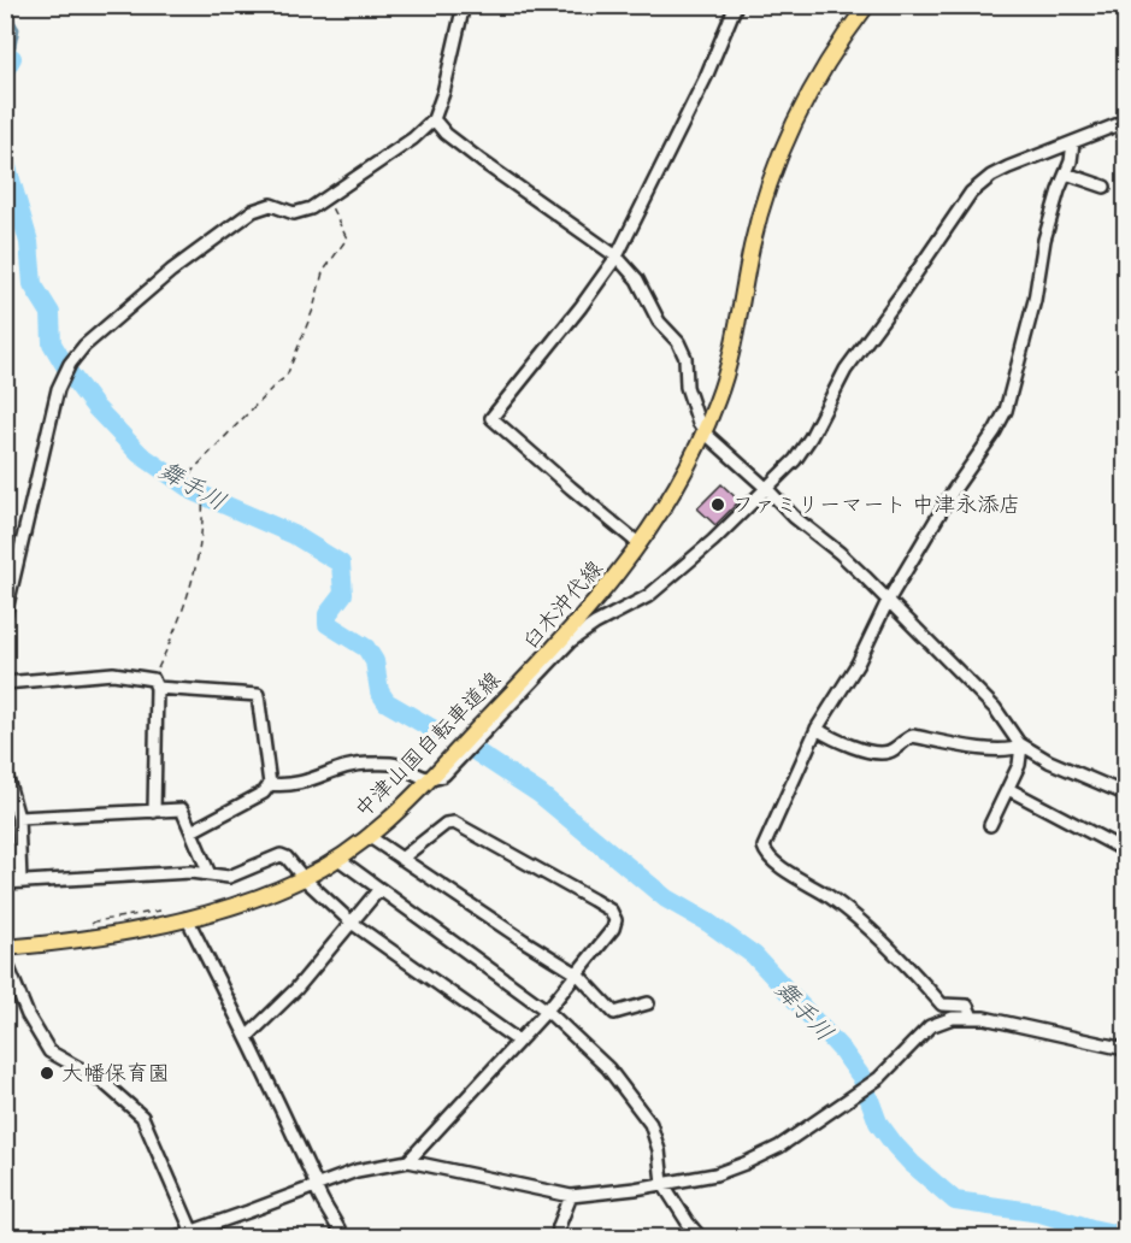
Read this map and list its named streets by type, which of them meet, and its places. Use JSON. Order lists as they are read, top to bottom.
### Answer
{
  "streets": {
    "main road": ["臼木沖代線"]
  },
  "water": ["舞手川"],
  "places": ["ファミリーマート 中津永添店", "大幡保育園"]
}
